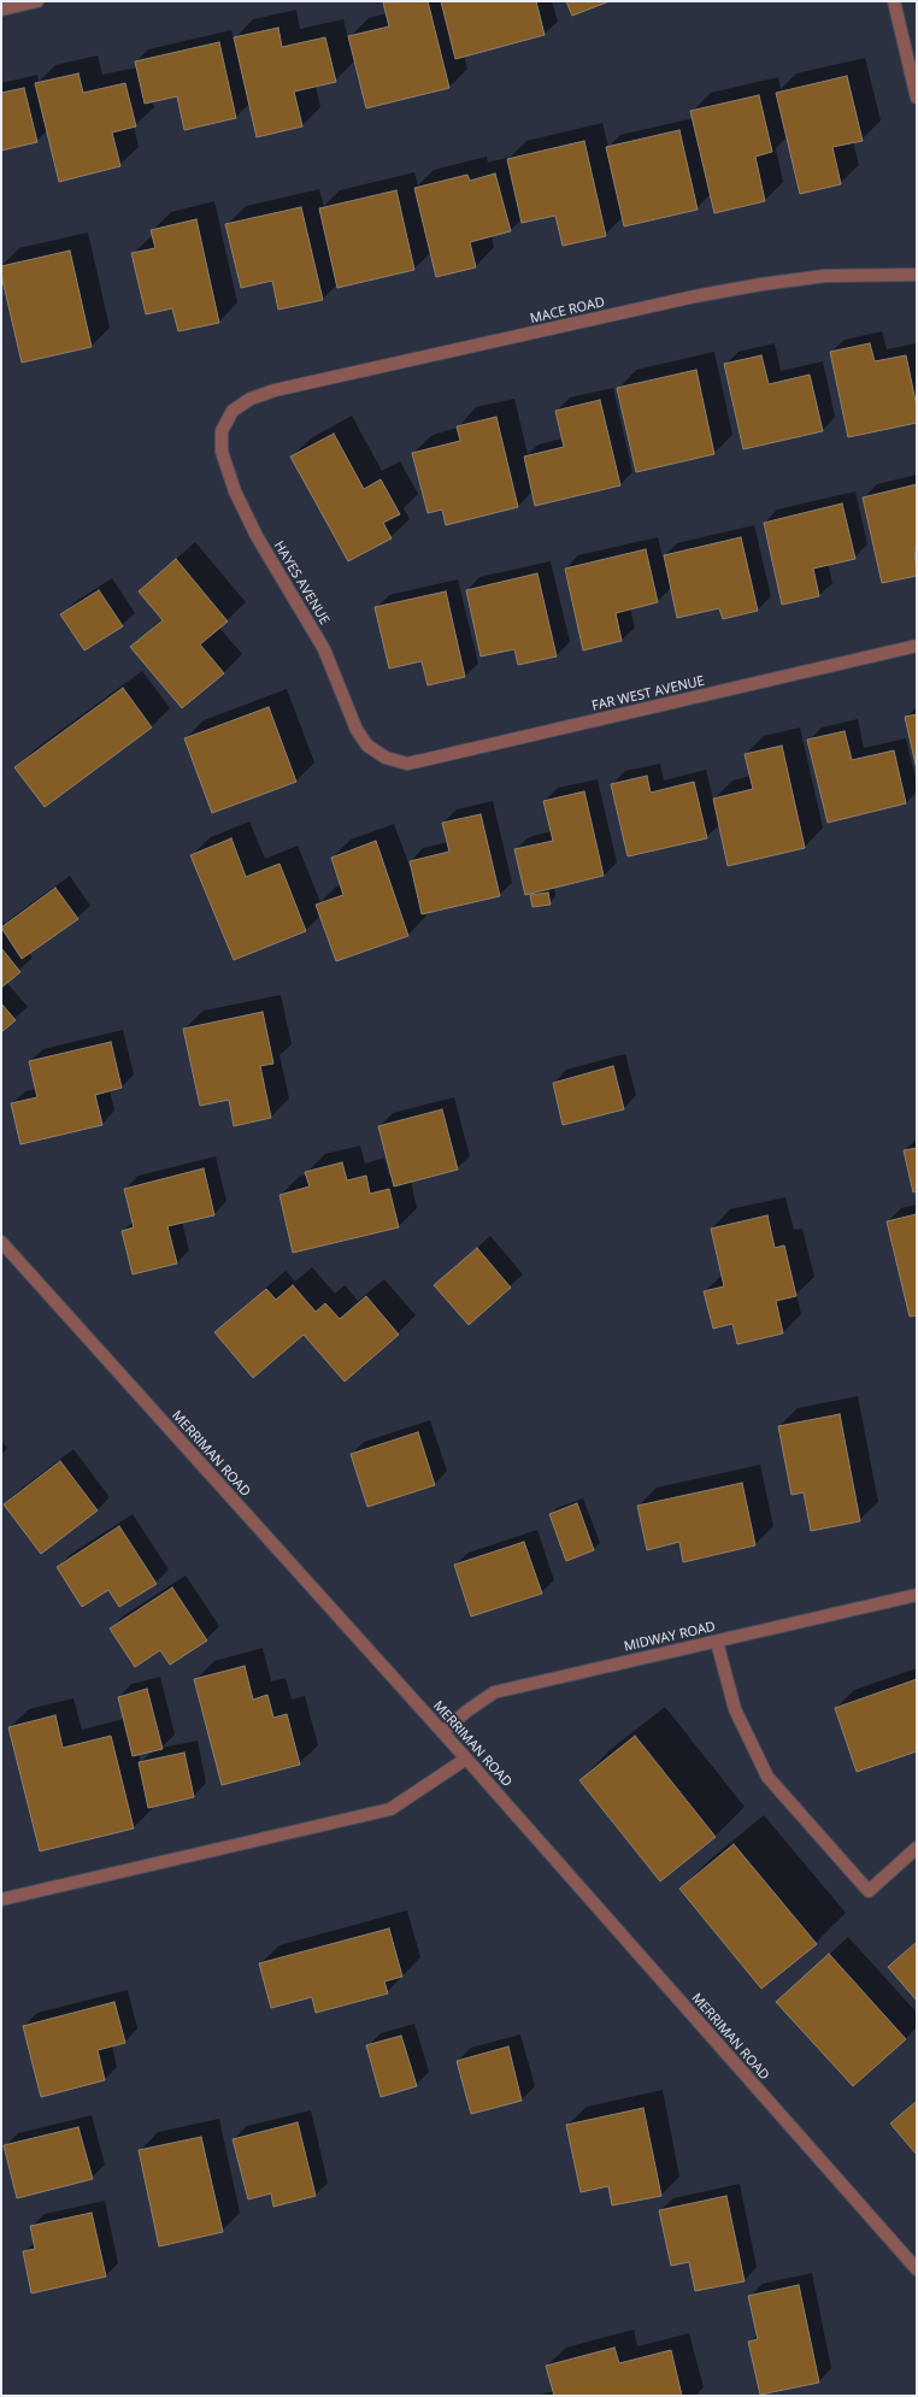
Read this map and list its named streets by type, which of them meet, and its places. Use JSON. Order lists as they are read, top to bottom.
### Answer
{
  "streets": {
    "street": [
      "MACE ROAD",
      "HAYES AVENUE",
      "FAR WEST AVENUE",
      "MERRIMAN ROAD",
      "MIDWAY ROAD"
    ]
  },
  "crossings": [
    ["MACE ROAD", "HAYES AVENUE"],
    ["HAYES AVENUE", "FAR WEST AVENUE"],
    ["MERRIMAN ROAD", "MIDWAY ROAD"]
  ]
}
